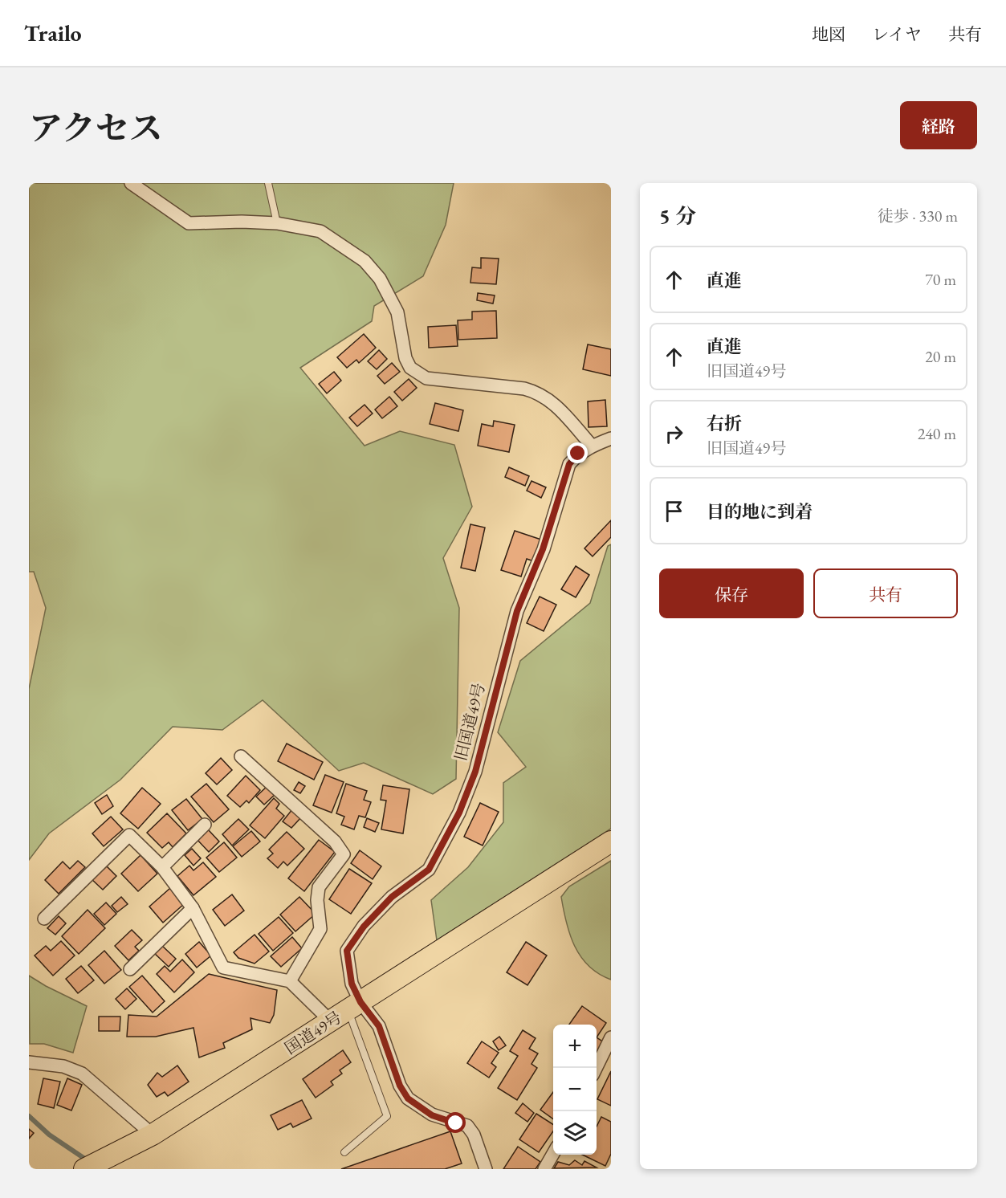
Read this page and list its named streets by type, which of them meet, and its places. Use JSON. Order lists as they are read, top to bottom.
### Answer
{
  "streets": {
    "highway": ["国道49号"],
    "street": ["旧国道49号"]
  },
  "crossings": [
    ["旧国道49号", "国道49号"]
  ],
  "page": {
    "header": "Trailo",
    "nav": ["地図", "レイヤ", "共有"],
    "title": "アクセス",
    "buttons": [
      "経路",
      ["保存", "共有"]
    ],
    "heading": ["5 分", "徒歩 · 330 m"],
    "list": [
      ["直進", "70 m"],
      ["直進", "旧国道49号", "20 m"],
      ["右折", "旧国道49号", "240 m"],
      "目的地に到着"
    ],
    "map_buttons": ["+", "−"]
  }
}
